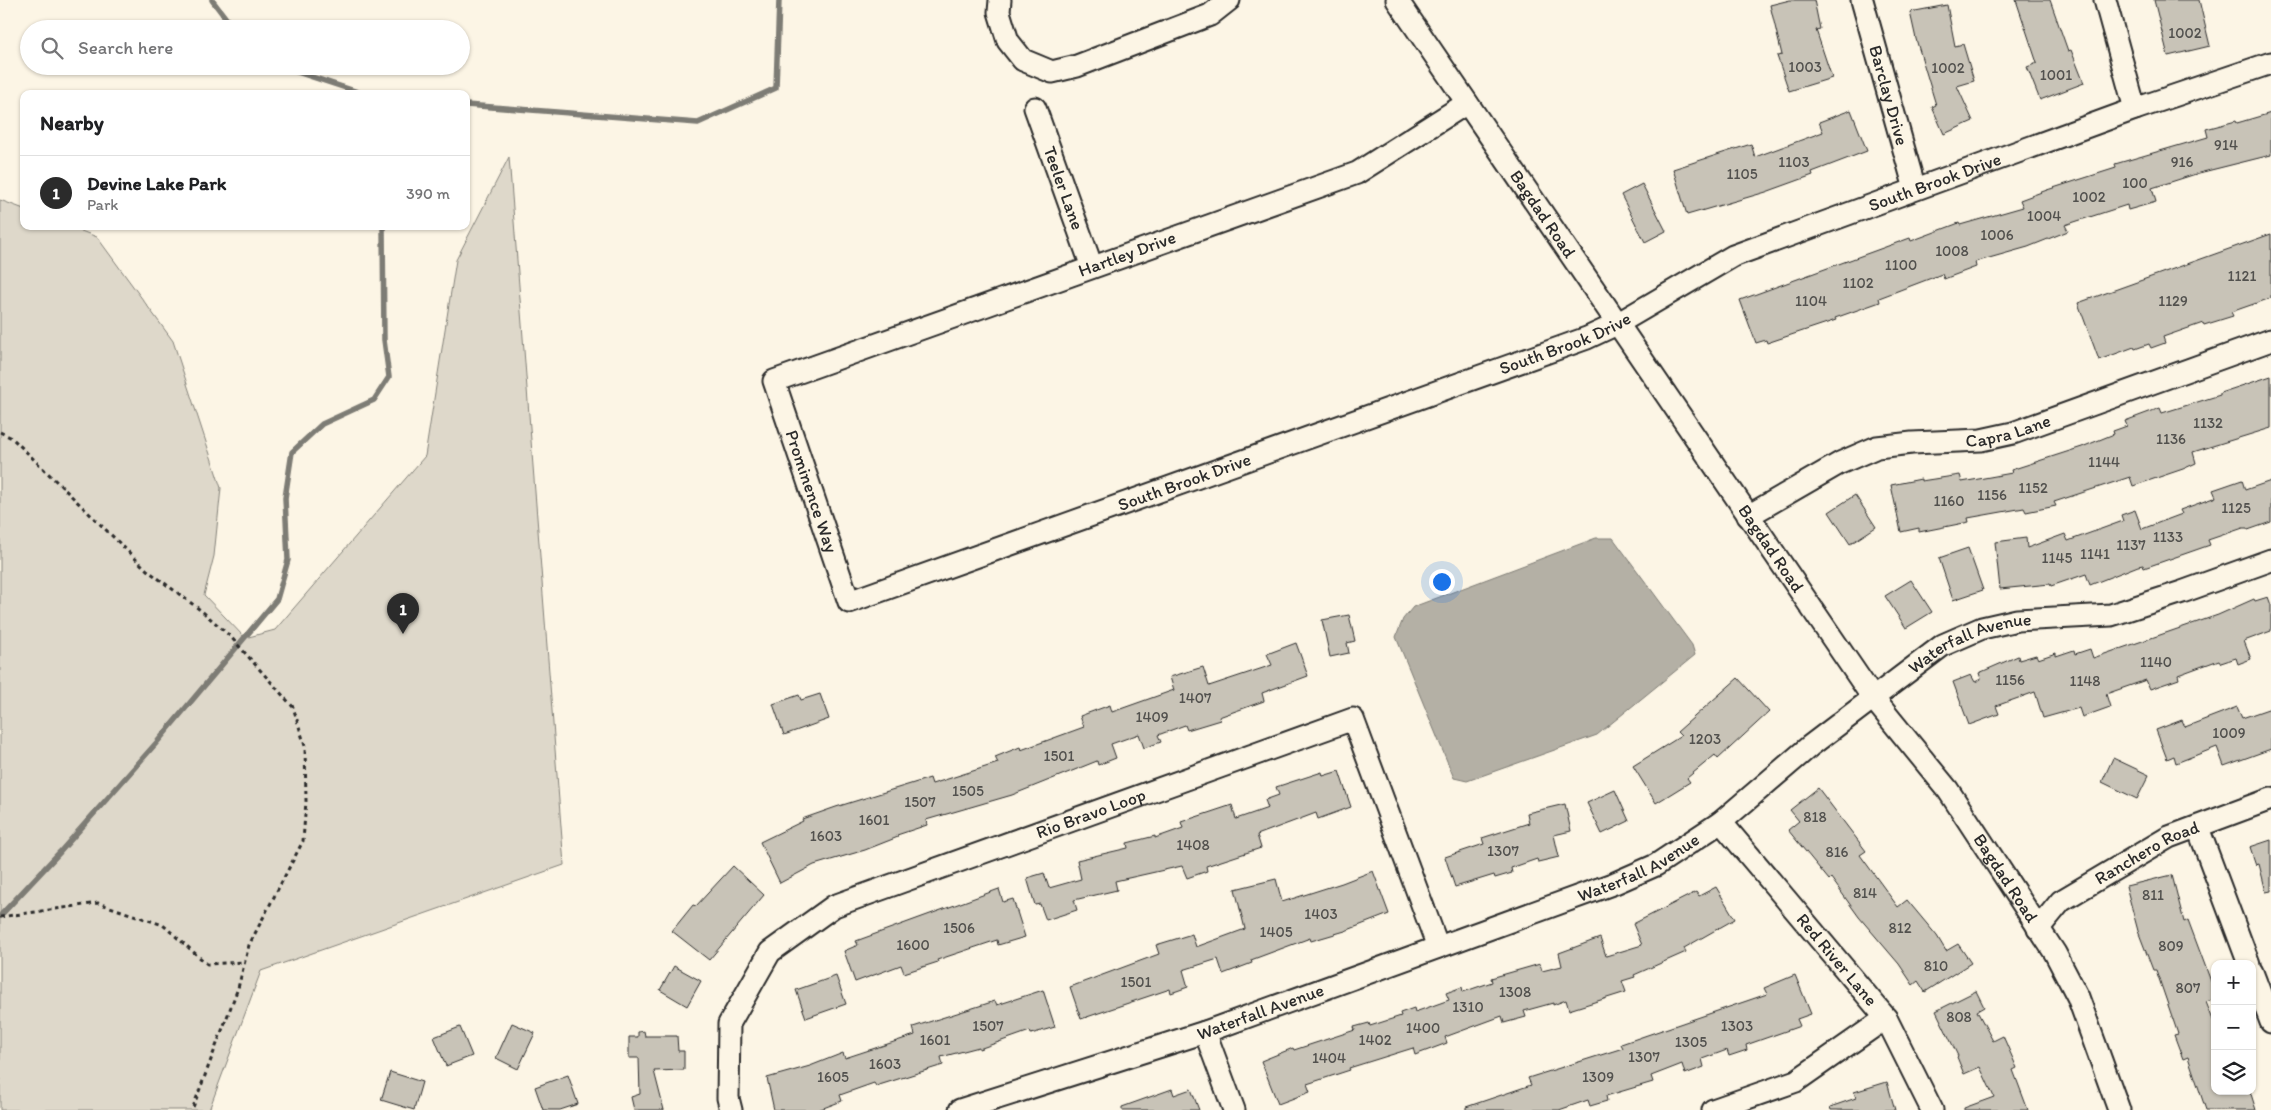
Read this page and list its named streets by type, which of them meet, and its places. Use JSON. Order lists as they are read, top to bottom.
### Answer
{
  "streets": {
    "street": [
      "Barclay Drive",
      "South Brook Drive",
      "Teeler Lane",
      "Bagdad Road",
      "Hartley Drive",
      "Capra Lane",
      "Prominence Way",
      "Waterfall Avenue",
      "Rio Bravo Loop",
      "Ranchero Road",
      "Red River Lane"
    ]
  },
  "crossings": [
    ["Barclay Drive", "South Brook Drive"],
    ["South Brook Drive", "Bagdad Road"],
    ["South Brook Drive", "Prominence Way"],
    ["Teeler Lane", "Hartley Drive"],
    ["Bagdad Road", "Hartley Drive"],
    ["Bagdad Road", "Capra Lane"],
    ["Bagdad Road", "Waterfall Avenue"],
    ["Bagdad Road", "Ranchero Road"],
    ["Hartley Drive", "Prominence Way"],
    ["Waterfall Avenue", "Rio Bravo Loop"],
    ["Waterfall Avenue", "Red River Lane"]
  ],
  "house_numbers": [
    "1002",
    "1003",
    "1002",
    "1001",
    "914",
    "1103",
    "916",
    "1105",
    "100",
    "1002",
    "1004",
    "1006",
    "1008",
    "1100",
    "1121",
    "1102",
    "1104",
    "1129",
    "1132",
    "1136",
    "1144",
    "1152",
    "1156",
    "1160",
    "1125",
    "1133",
    "1137",
    "1141",
    "1145",
    "1140",
    "1156",
    "1148",
    "1407",
    "1409",
    "1009",
    "1203",
    "1501",
    "1505",
    "1507",
    "818",
    "1601",
    "1603",
    "1408",
    "1307",
    "816",
    "814",
    "811",
    "1403",
    "1506",
    "812",
    "1405",
    "1600",
    "809",
    "810",
    "1501",
    "807",
    "1308",
    "1310",
    "808",
    "1507",
    "1303",
    "1400",
    "1601",
    "1402",
    "1305",
    "1307",
    "1404",
    "1603",
    "1605",
    "1309"
  ],
  "page": {
    "search": "Search here",
    "heading": "Nearby",
    "list": [
      {
        "mark": "1",
        "name": "Devine Lake Park",
        "note": "Park",
        "value": "390 m"
      }
    ],
    "pins": "1",
    "map_buttons": ["+", "−"]
  }
}
